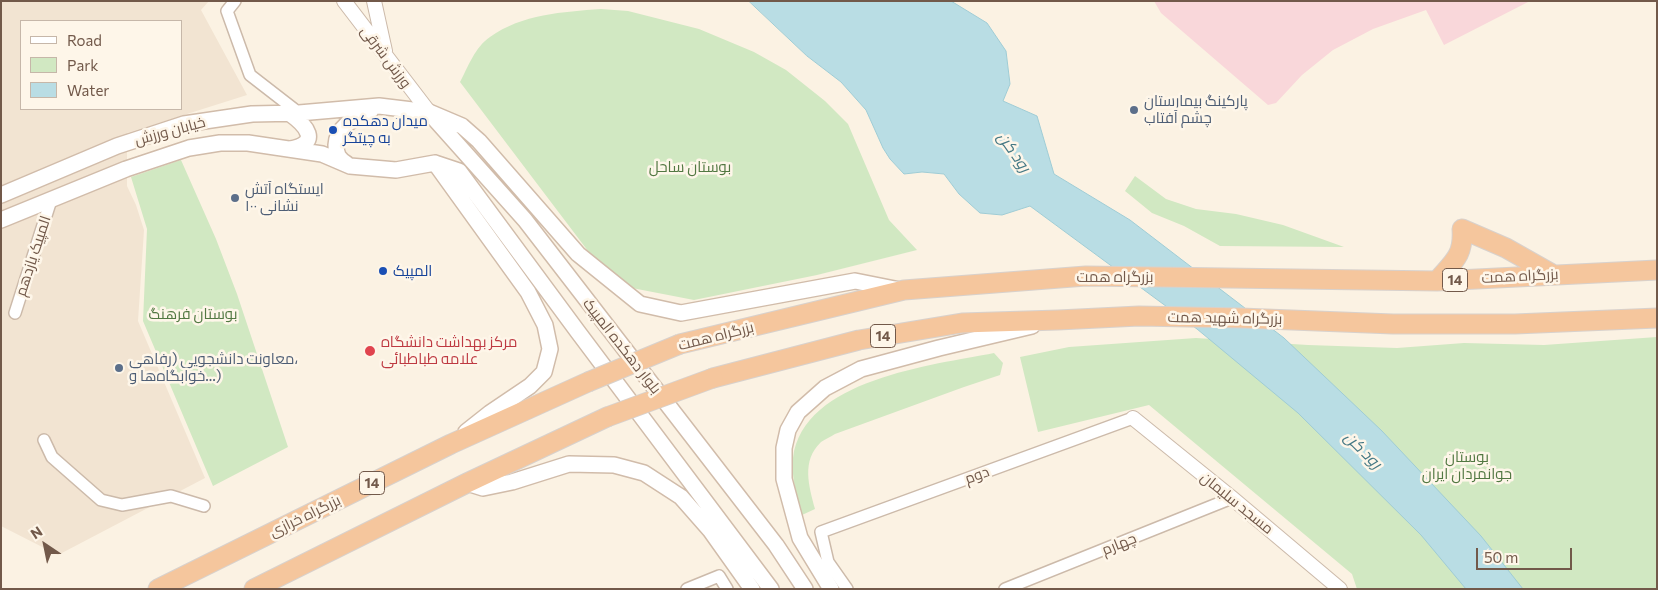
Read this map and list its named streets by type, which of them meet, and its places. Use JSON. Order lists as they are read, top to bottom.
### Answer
{
  "streets": {
    "highway": [
      "بزرگراه همت",
      "14",
      "بزرگراه شهید همت",
      "بزرگراه خرازی"
    ],
    "main road": ["خیابان ورزش", "بلوار دهکده المپیک"],
    "street": [
      "ورزش شرقی",
      "المپیک یازدهم",
      "دوم",
      "مسجد سلیمان",
      "چهارم"
    ]
  },
  "crossings": [
    ["ورزش شرقی", "خیابان ورزش"],
    ["ورزش شرقی", "بلوار دهکده المپیک"],
    ["خیابان ورزش", "المپیک یازدهم"],
    ["خیابان ورزش", "بزرگراه همت"],
    ["خیابان ورزش", "بلوار دهکده المپیک"],
    ["بزرگراه همت", "بزرگراه خرازی"],
    ["14", "بزرگراه شهید همت"],
    ["دوم", "مسجد سلیمان"],
    ["مسجد سلیمان", "چهارم"]
  ],
  "water": ["رود کن"],
  "parks": ["بوستان ساحل", "بوستان فرهنگ", "بوستان جوانمردان ایران"],
  "places": [
    "پاركينگ بيمارستان چشم آفتاب",
    "میدان دهکده به چیتگر",
    "ایستگاه آتش نشانی ۱۰۰",
    "المپیک",
    "مرکز بهداشت دانشگاه علامه طباطبائی",
    "معاونت دانشجویی (رفاهی، خوابگاه‌ها و...)"
  ],
  "legend": ["Road", "Park", "Water"],
  "scale_bar": "50 m",
  "north": "top left"
}
